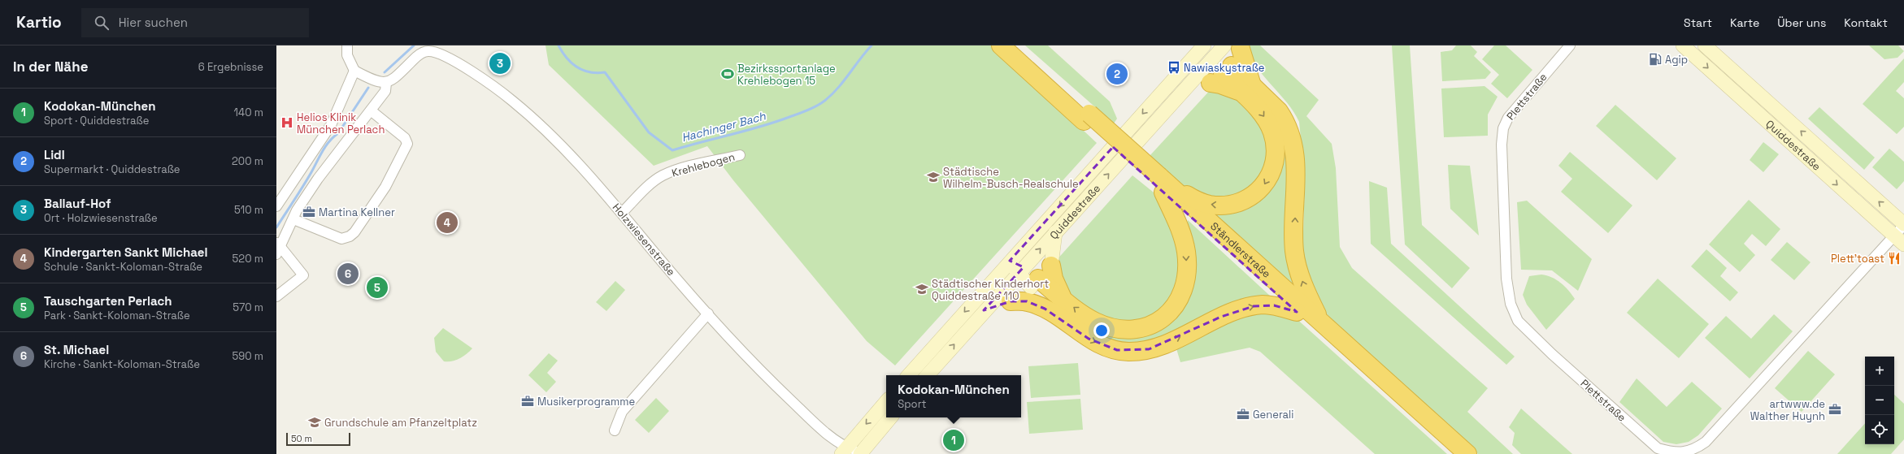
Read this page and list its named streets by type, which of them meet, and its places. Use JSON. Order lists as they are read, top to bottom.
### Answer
{
  "streets": {
    "highway": ["Ständlerstraße"],
    "main road": ["Quiddestraße"],
    "street": ["Plettstraße", "Krehlebogen", "Holzwiesenstraße"]
  },
  "crossings": [
    ["Plettstraße", "Quiddestraße"],
    ["Krehlebogen", "Holzwiesenstraße"]
  ],
  "water": ["Hachinger Bach"],
  "places": {
    "fuel station": ["Agip"],
    "bus stop": ["Nawiaskystraße"],
    "sports": ["Bezirkssportanlage Krehlebogen 15"],
    "hospital": ["Helios Klinik München Perlach"],
    "school or university": ["Städtische Wilhelm-Busch-Realschule", "Städtischer Kinderhort Quiddestraße 110", "Grundschule am Pfanzeltplatz"],
    "office": [
      "Martina Kellner",
      "Musikerprogramme",
      "artwww.de Walther Huynh",
      "Generali"
    ],
    "restaurant": ["Plett'toast"]
  },
  "scale_bar": "50 m",
  "page": {
    "header": "Kartio",
    "search": "Hier suchen",
    "nav": [
      "Start",
      "Karte",
      "Über uns",
      "Kontakt"
    ],
    "heading": ["In der Nähe", "6 Ergebnisse"],
    "pins": [
      "3",
      "2",
      "4",
      "6",
      "5",
      "1"
    ],
    "list": [
      {
        "mark": "1",
        "name": "Kodokan-München",
        "note": "Sport · Quiddestraße",
        "value": "140 m"
      },
      {
        "mark": "2",
        "name": "Lidl",
        "note": "Supermarkt · Quiddestraße",
        "value": "200 m"
      },
      {
        "mark": "3",
        "name": "Ballauf-Hof",
        "note": "Ort · Holzwiesenstraße",
        "value": "510 m"
      },
      {
        "mark": "4",
        "name": "Kindergarten Sankt Michael",
        "note": "Schule · Sankt-Koloman-Straße",
        "value": "520 m"
      },
      {
        "mark": "5",
        "name": "Tauschgarten Perlach",
        "note": "Park · Sankt-Koloman-Straße",
        "value": "570 m"
      },
      {
        "mark": "6",
        "name": "St. Michael",
        "note": "Kirche · Sankt-Koloman-Straße",
        "value": "590 m"
      }
    ],
    "map_buttons": ["+", "−"],
    "popup": ["Kodokan-München", "Sport"],
    "scale": "50 m"
  }
}
